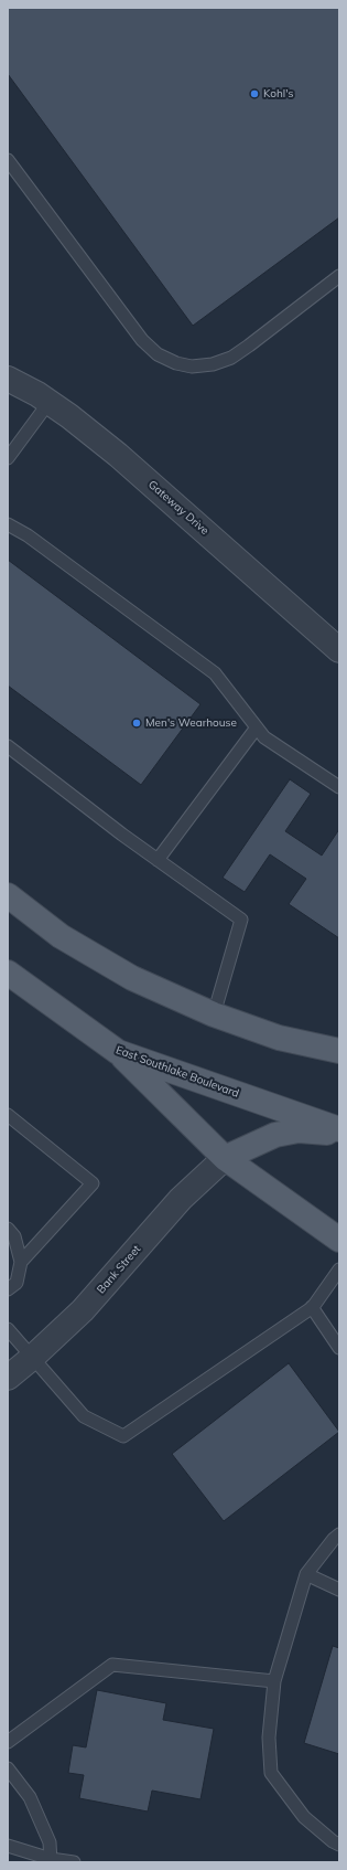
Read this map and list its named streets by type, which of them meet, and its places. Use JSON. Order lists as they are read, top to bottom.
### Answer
{
  "streets": {
    "main road": ["East Southlake Boulevard"],
    "street": ["Gateway Drive", "Bank Street"]
  },
  "places": ["Kohl's", "Men's Wearhouse"]
}
